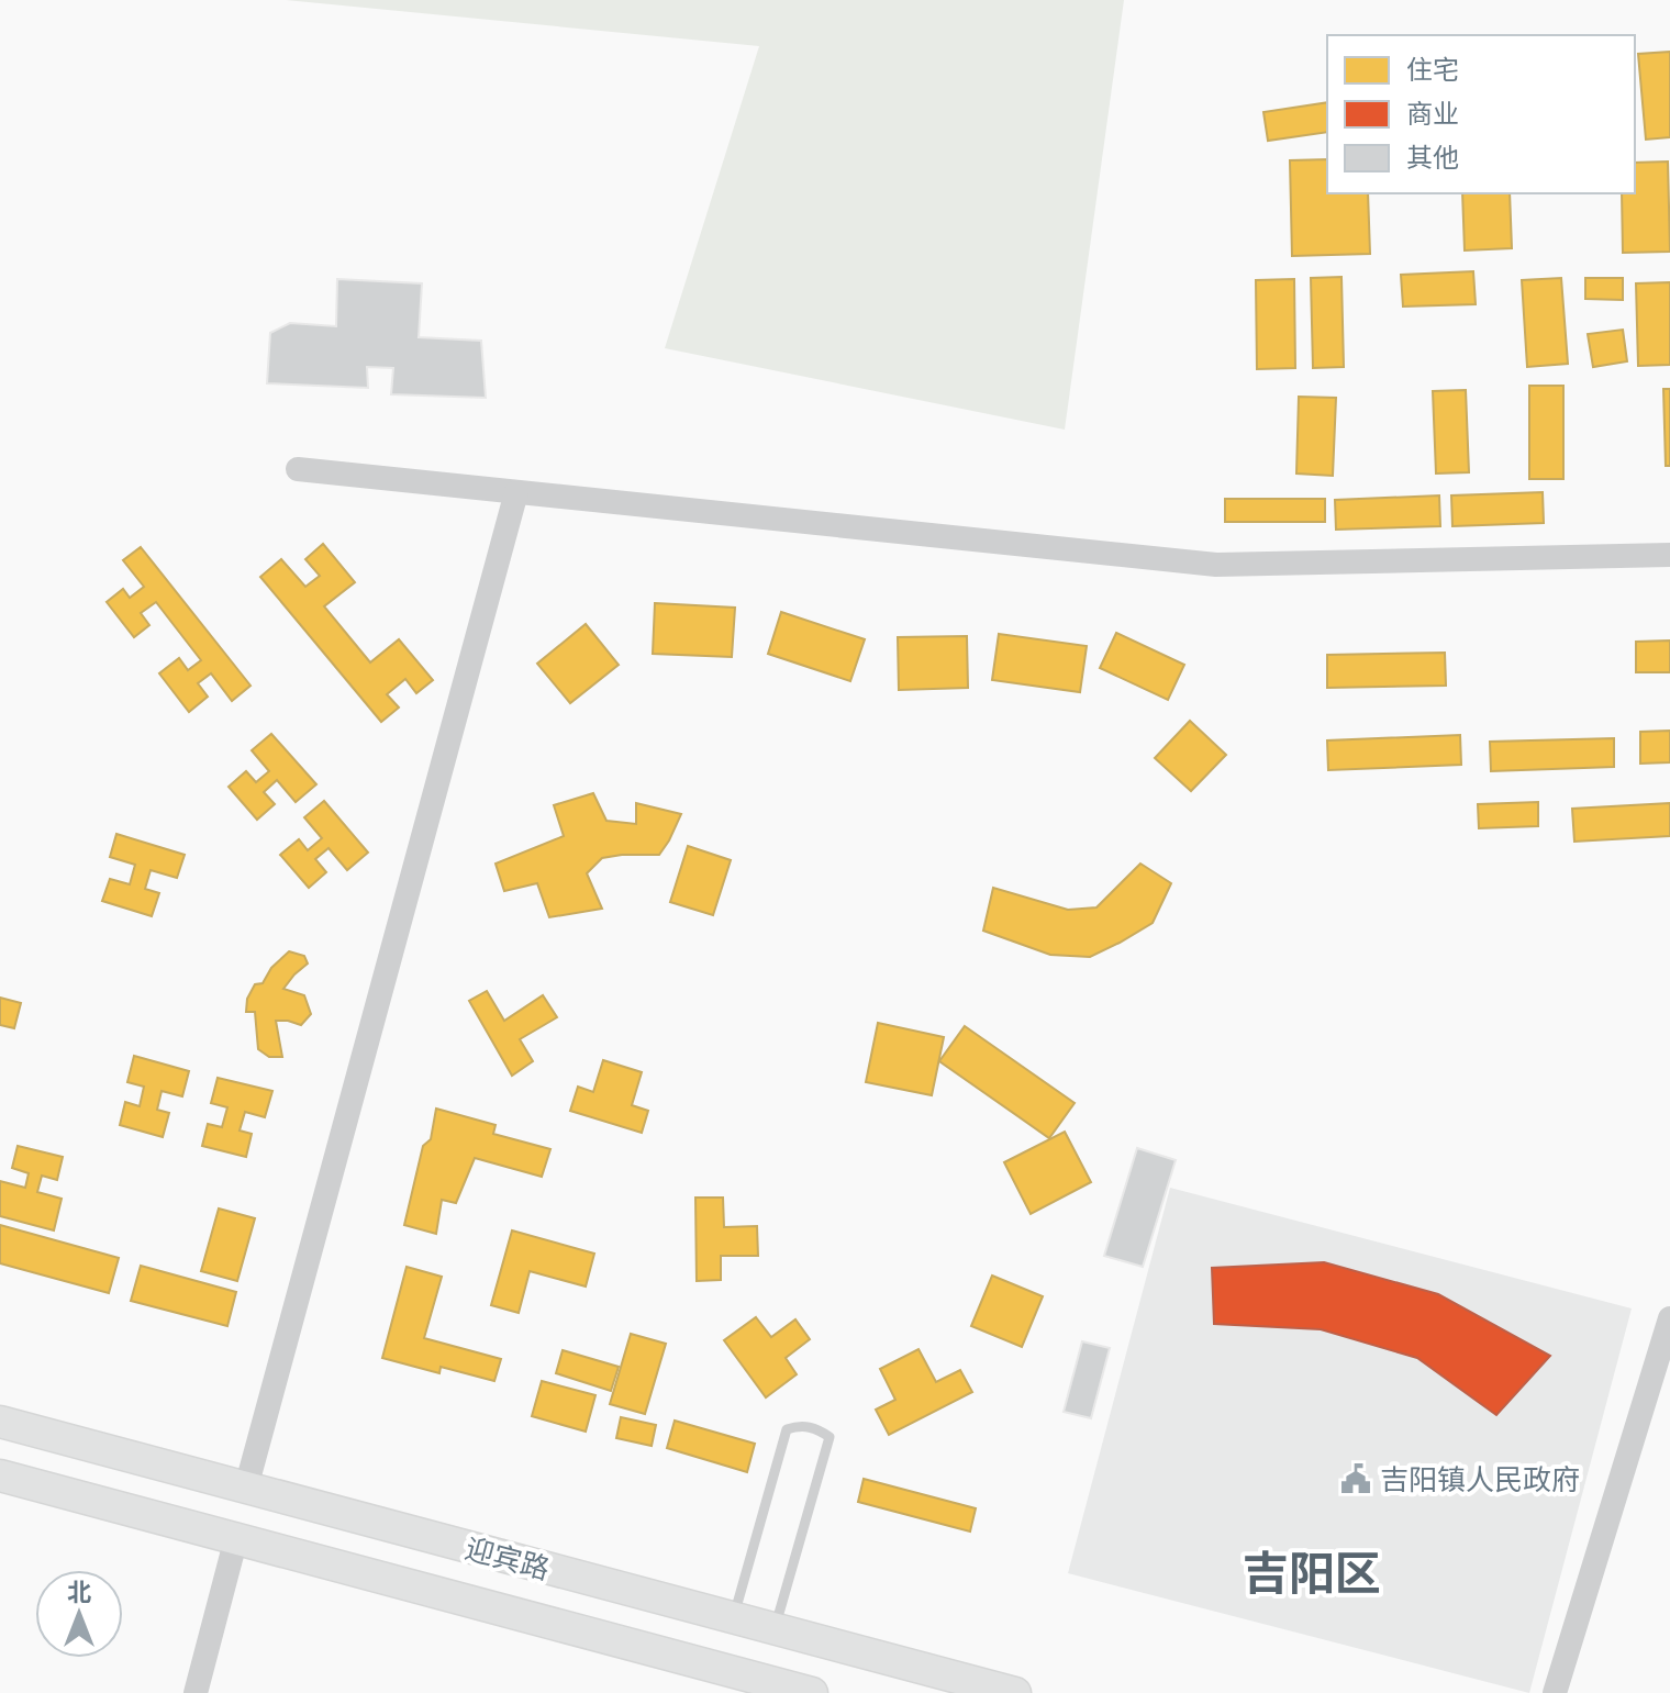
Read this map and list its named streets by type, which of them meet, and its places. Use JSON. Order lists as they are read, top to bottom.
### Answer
{
  "streets": {
    "highway": ["迎宾路"]
  },
  "districts": ["吉阳区"],
  "places": {
    "public building": ["吉阳镇人民政府"]
  },
  "legend": ["住宅", "商业", "其他"],
  "north": "top"
}
